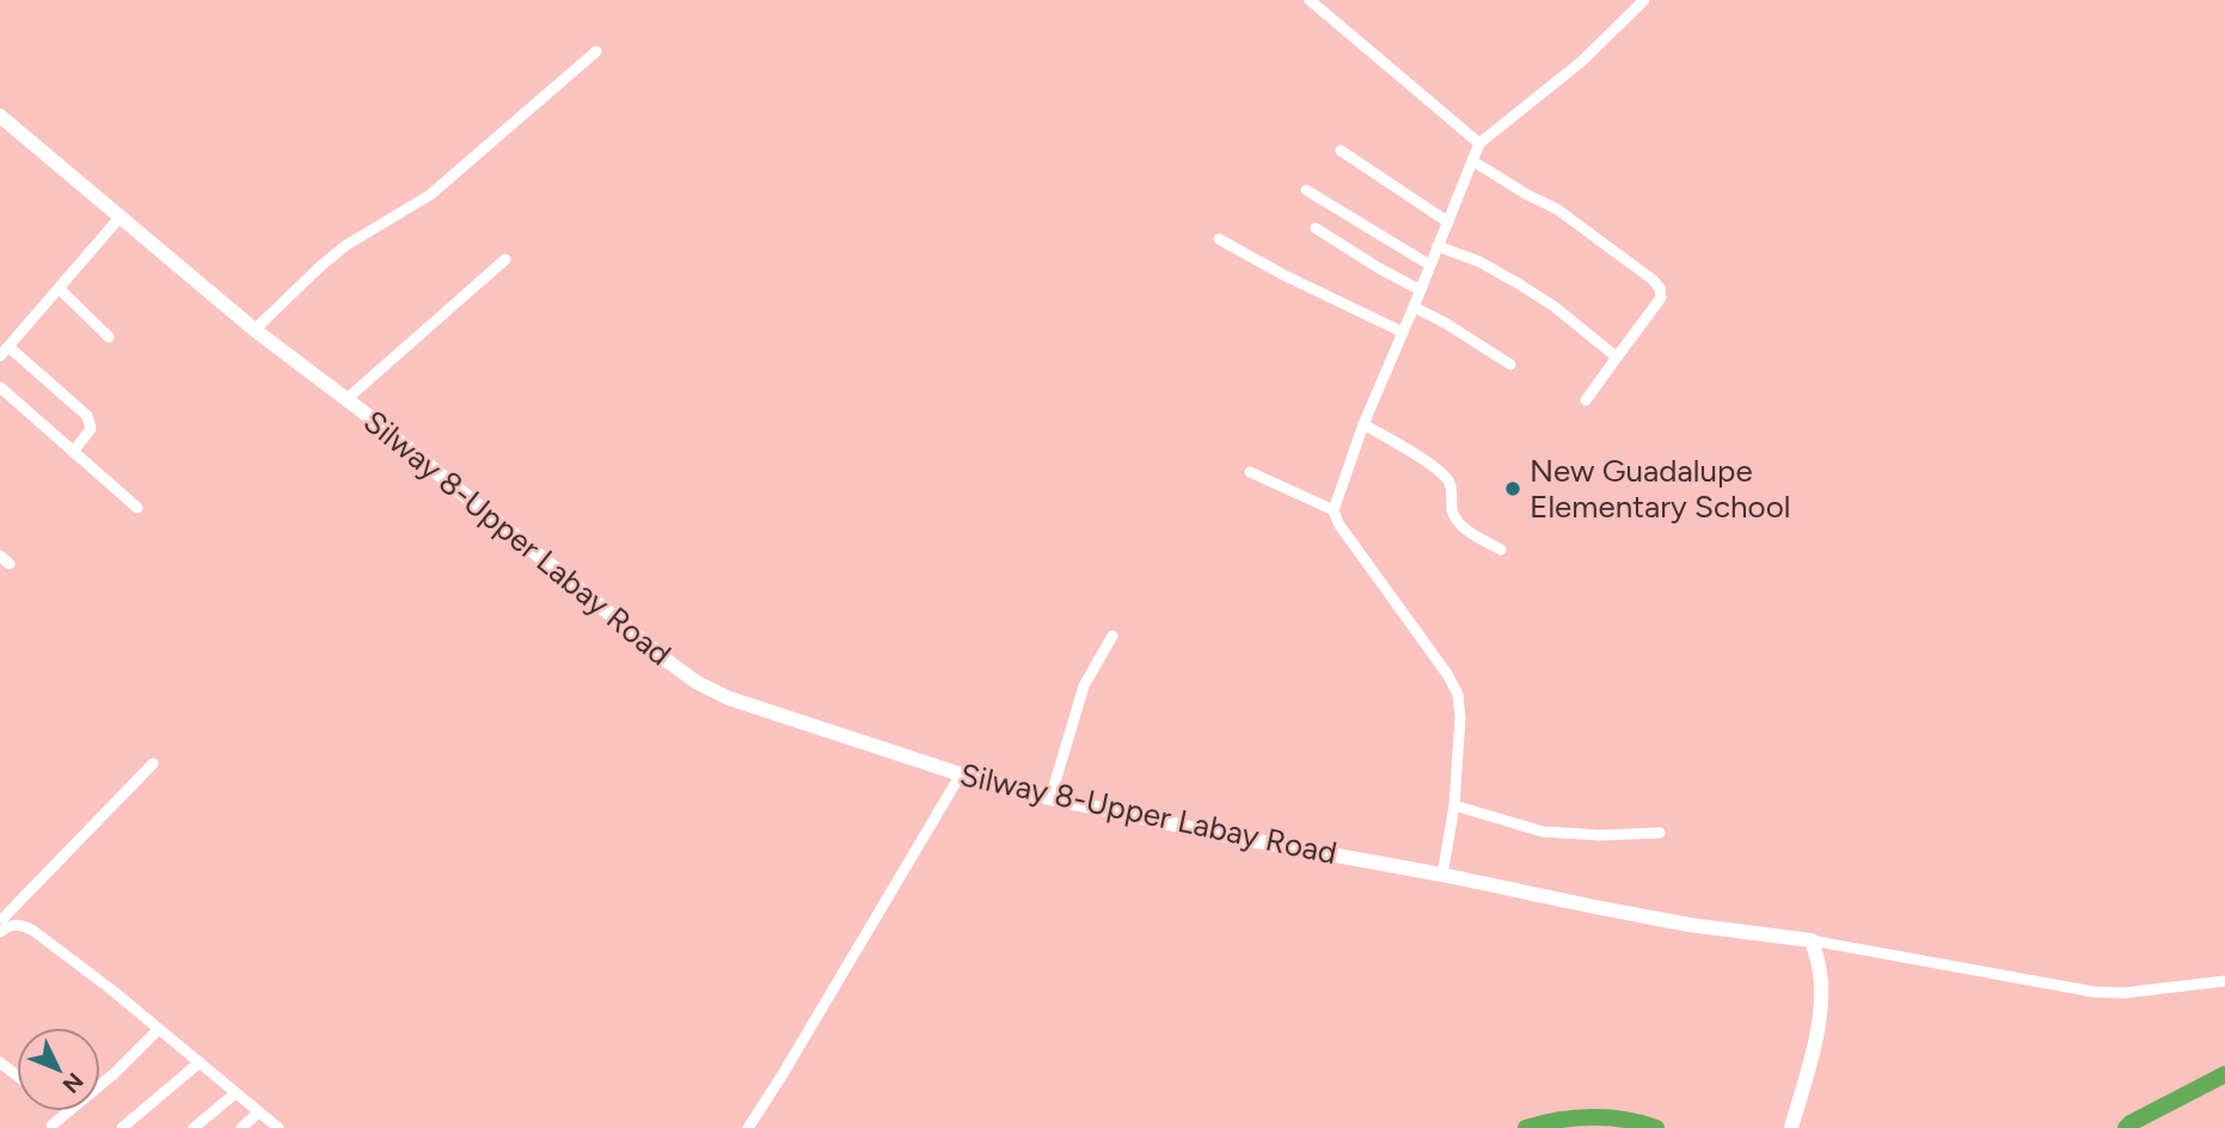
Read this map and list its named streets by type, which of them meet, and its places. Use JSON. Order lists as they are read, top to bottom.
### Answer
{
  "streets": {
    "main road": ["Silway 8-Upper Labay Road"]
  },
  "places": ["New Guadalupe Elementary School"],
  "north": "bottom right"
}
